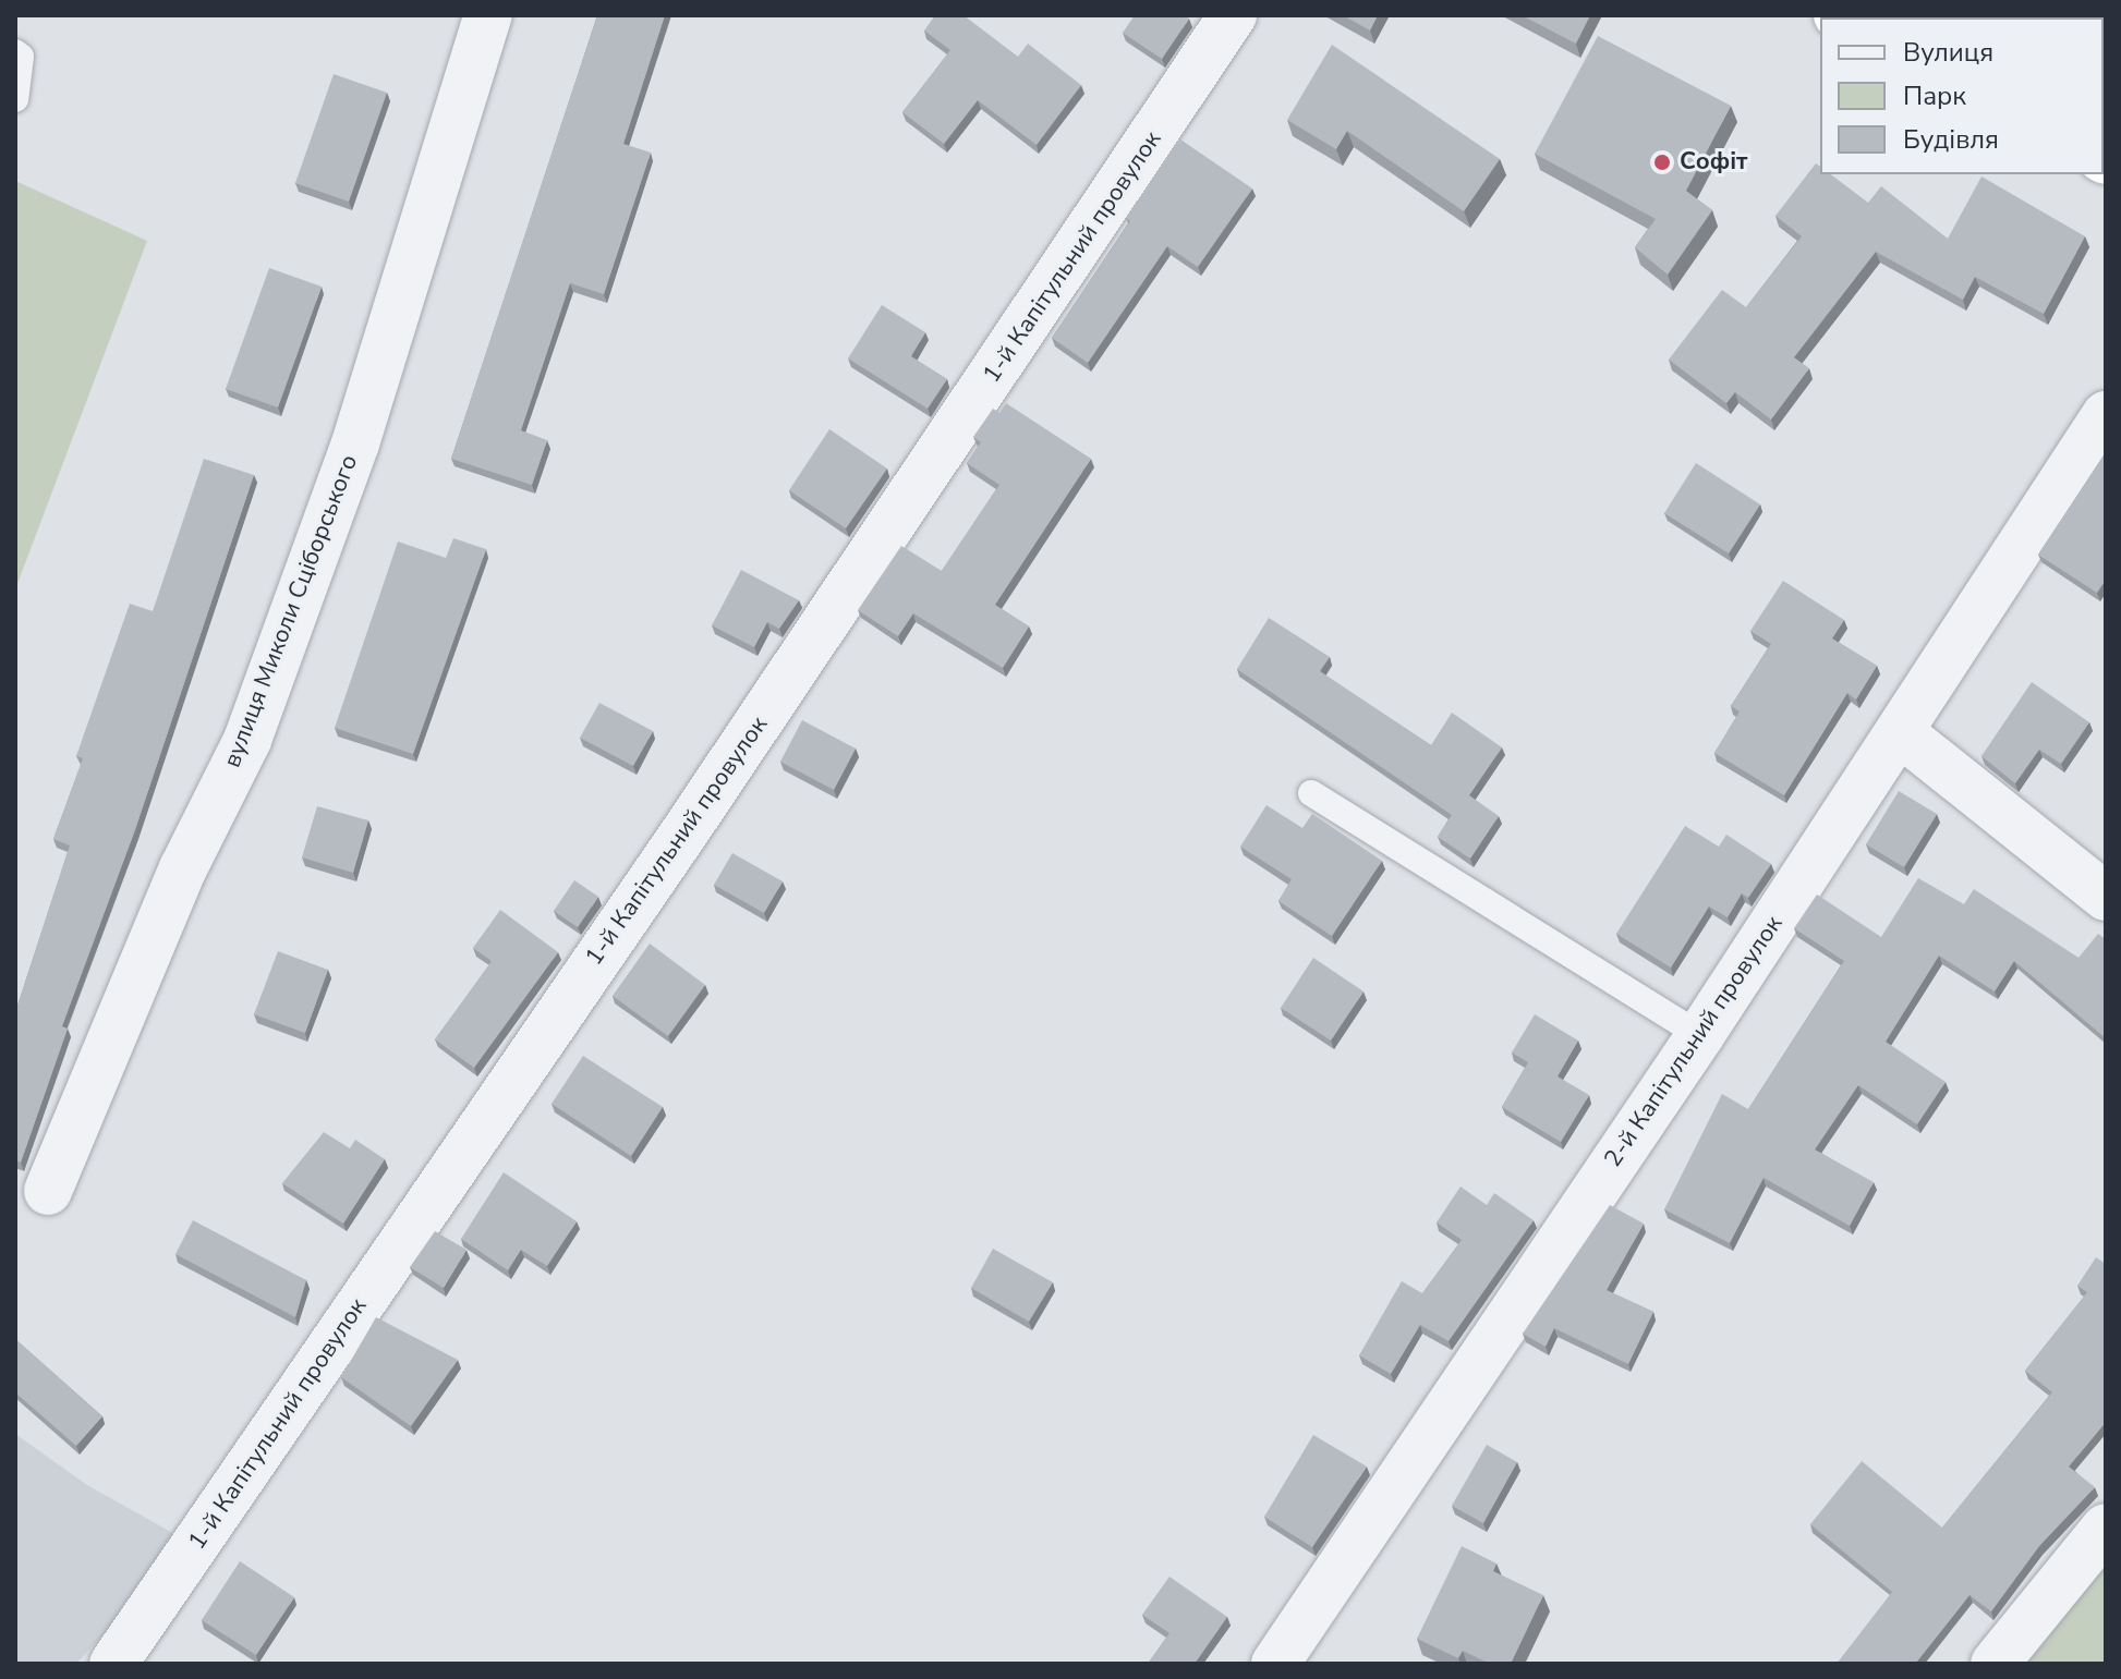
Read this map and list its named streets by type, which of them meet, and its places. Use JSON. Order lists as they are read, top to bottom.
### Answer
{
  "streets": {
    "street": ["1-й Капітульний провулок", "вулиця Миколи Сціборського", "2-й Капітульний провулок"]
  },
  "places": ["Софіт"],
  "legend": ["Вулиця", "Парк", "Будівля"]
}
